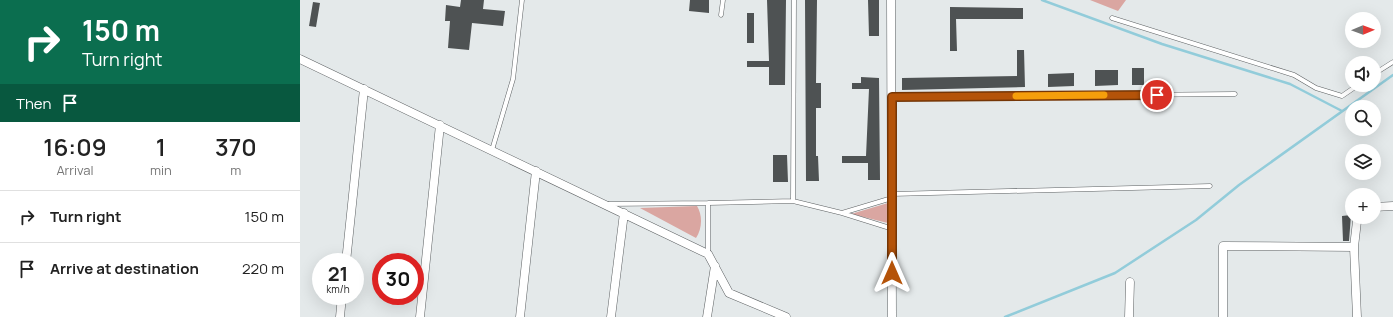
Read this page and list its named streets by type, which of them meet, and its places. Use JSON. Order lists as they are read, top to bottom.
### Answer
{
  "north": "right",
  "page": {
    "turn": ["150 m", "Turn right"],
    "map_buttons": "+",
    "then": "Then",
    "eta": [
      "16:09",
      "Arrival",
      "1",
      "min",
      "370",
      "m"
    ],
    "list": [
      {
        "name": "Turn right",
        "value": "150 m"
      },
      {
        "name": "Arrive at destination",
        "value": "220 m"
      }
    ],
    "speed": "21 km/h",
    "limit": "30"
  }
}
